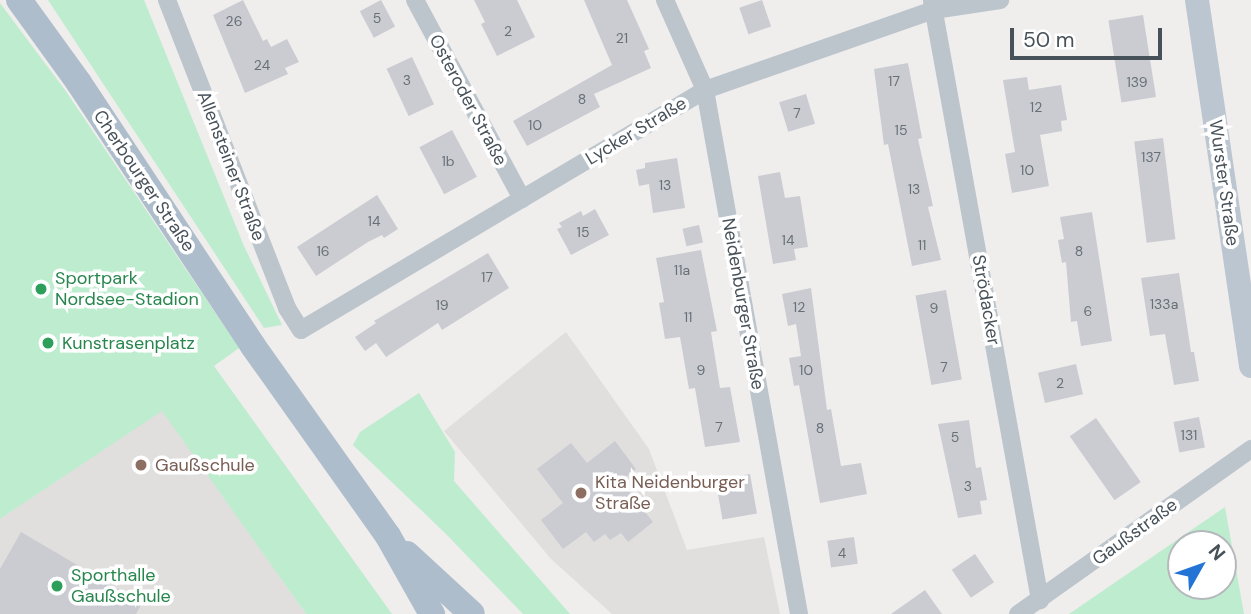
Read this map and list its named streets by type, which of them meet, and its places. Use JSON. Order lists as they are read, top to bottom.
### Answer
{
  "streets": {
    "main road": ["Cherbourger Straße"],
    "street": [
      "Osteroder Straße",
      "Lycker Straße",
      "Allensteiner Straße",
      "Wurster Straße",
      "Strödacker",
      "Neidenburger Straße",
      "Gaußstraße"
    ]
  },
  "crossings": [
    ["Osteroder Straße", "Lycker Straße"],
    ["Lycker Straße", "Allensteiner Straße"],
    ["Lycker Straße", "Strödacker"],
    ["Lycker Straße", "Neidenburger Straße"],
    ["Strödacker", "Gaußstraße"]
  ],
  "places": [
    "Sportpark Nordsee-Stadion",
    "Kunstrasenplatz",
    "Gaußschule",
    "Kita Neidenburger Straße",
    "Sporthalle Gaußschule"
  ],
  "house_numbers": [
    "5",
    "26",
    "2",
    "21",
    "24",
    "3",
    "17",
    "139",
    "8",
    "12",
    "7",
    "10",
    "15",
    "137",
    "1b",
    "10",
    "13",
    "13",
    "14",
    "15",
    "14",
    "11",
    "16",
    "8",
    "11a",
    "17",
    "133a",
    "19",
    "12",
    "9",
    "6",
    "11",
    "7",
    "9",
    "10",
    "2",
    "7",
    "8",
    "131",
    "5",
    "3",
    "4"
  ],
  "scale_bar": "50 m",
  "north": "top right"
}
